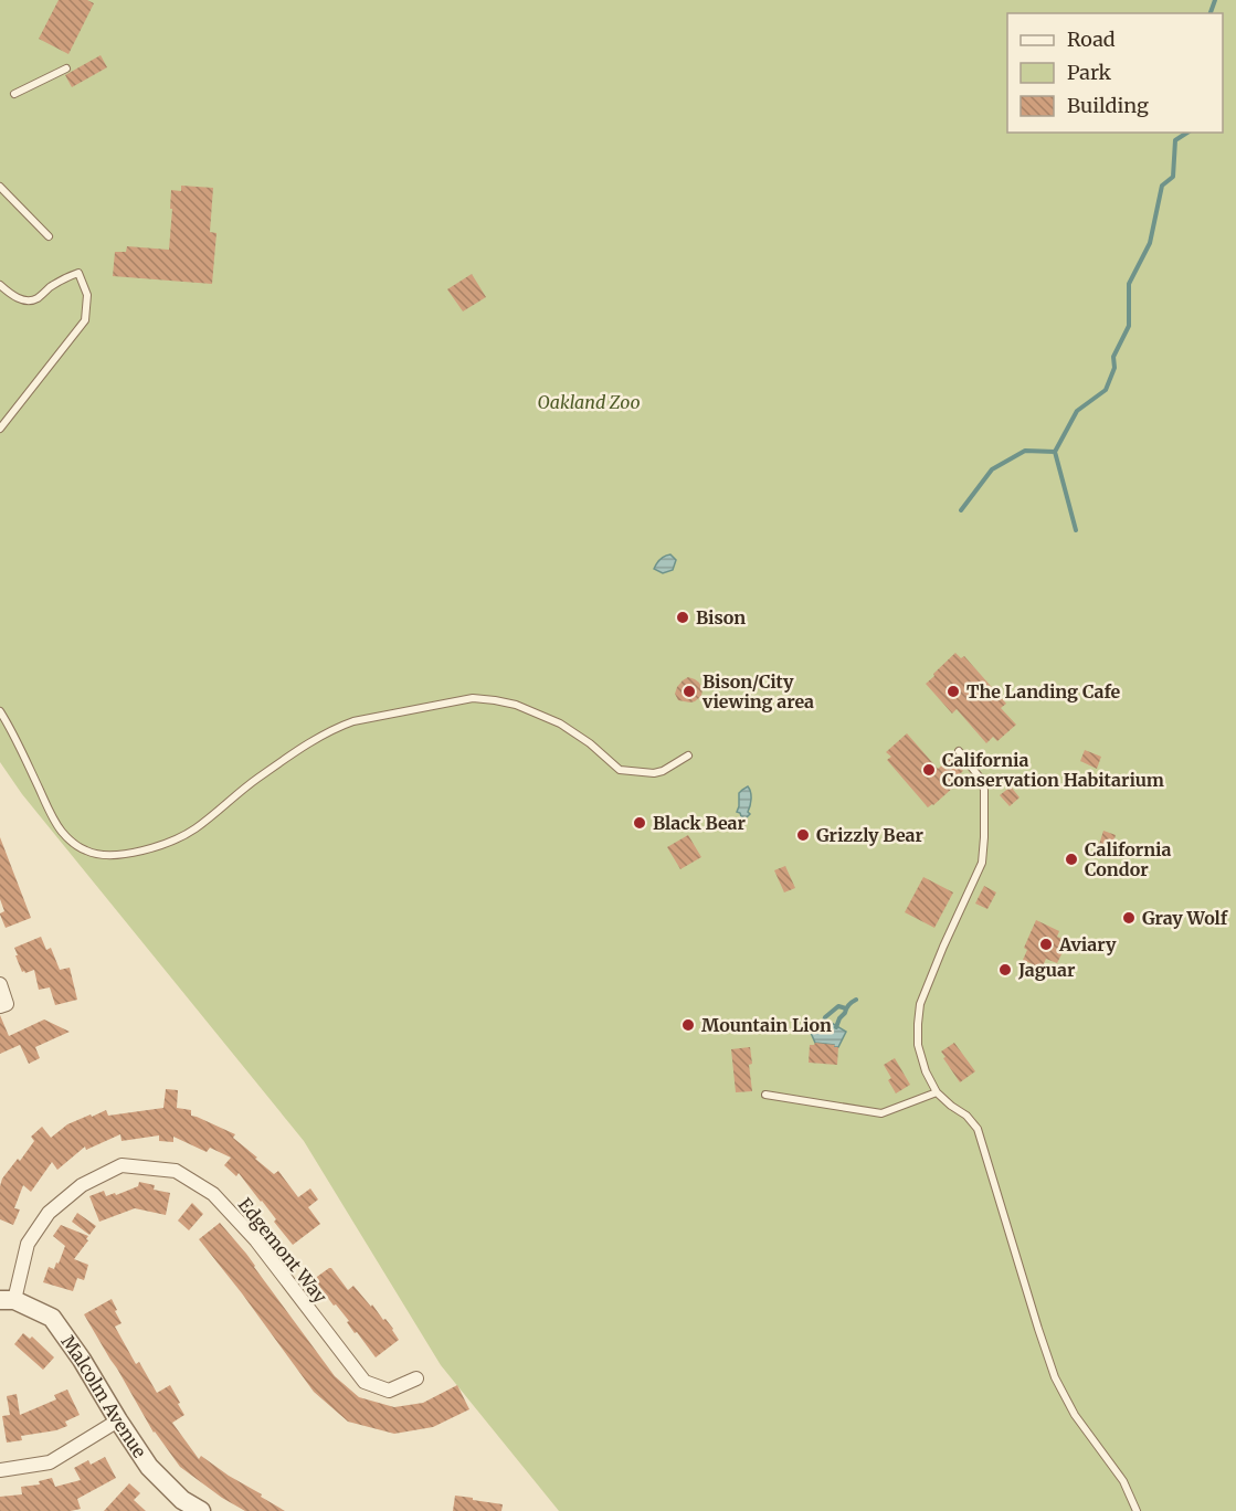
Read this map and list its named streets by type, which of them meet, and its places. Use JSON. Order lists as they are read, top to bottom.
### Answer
{
  "streets": {
    "street": ["Edgemont Way", "Malcolm Avenue"]
  },
  "crossings": [
    ["Edgemont Way", "Malcolm Avenue"]
  ],
  "parks": ["Oakland Zoo"],
  "places": [
    "Bison",
    "Bison/City viewing area",
    "The Landing Cafe",
    "California Conservation Habitarium",
    "Black Bear",
    "Grizzly Bear",
    "California Condor",
    "Gray Wolf",
    "Aviary",
    "Jaguar",
    "Mountain Lion"
  ],
  "legend": ["Road", "Park", "Building"]
}
